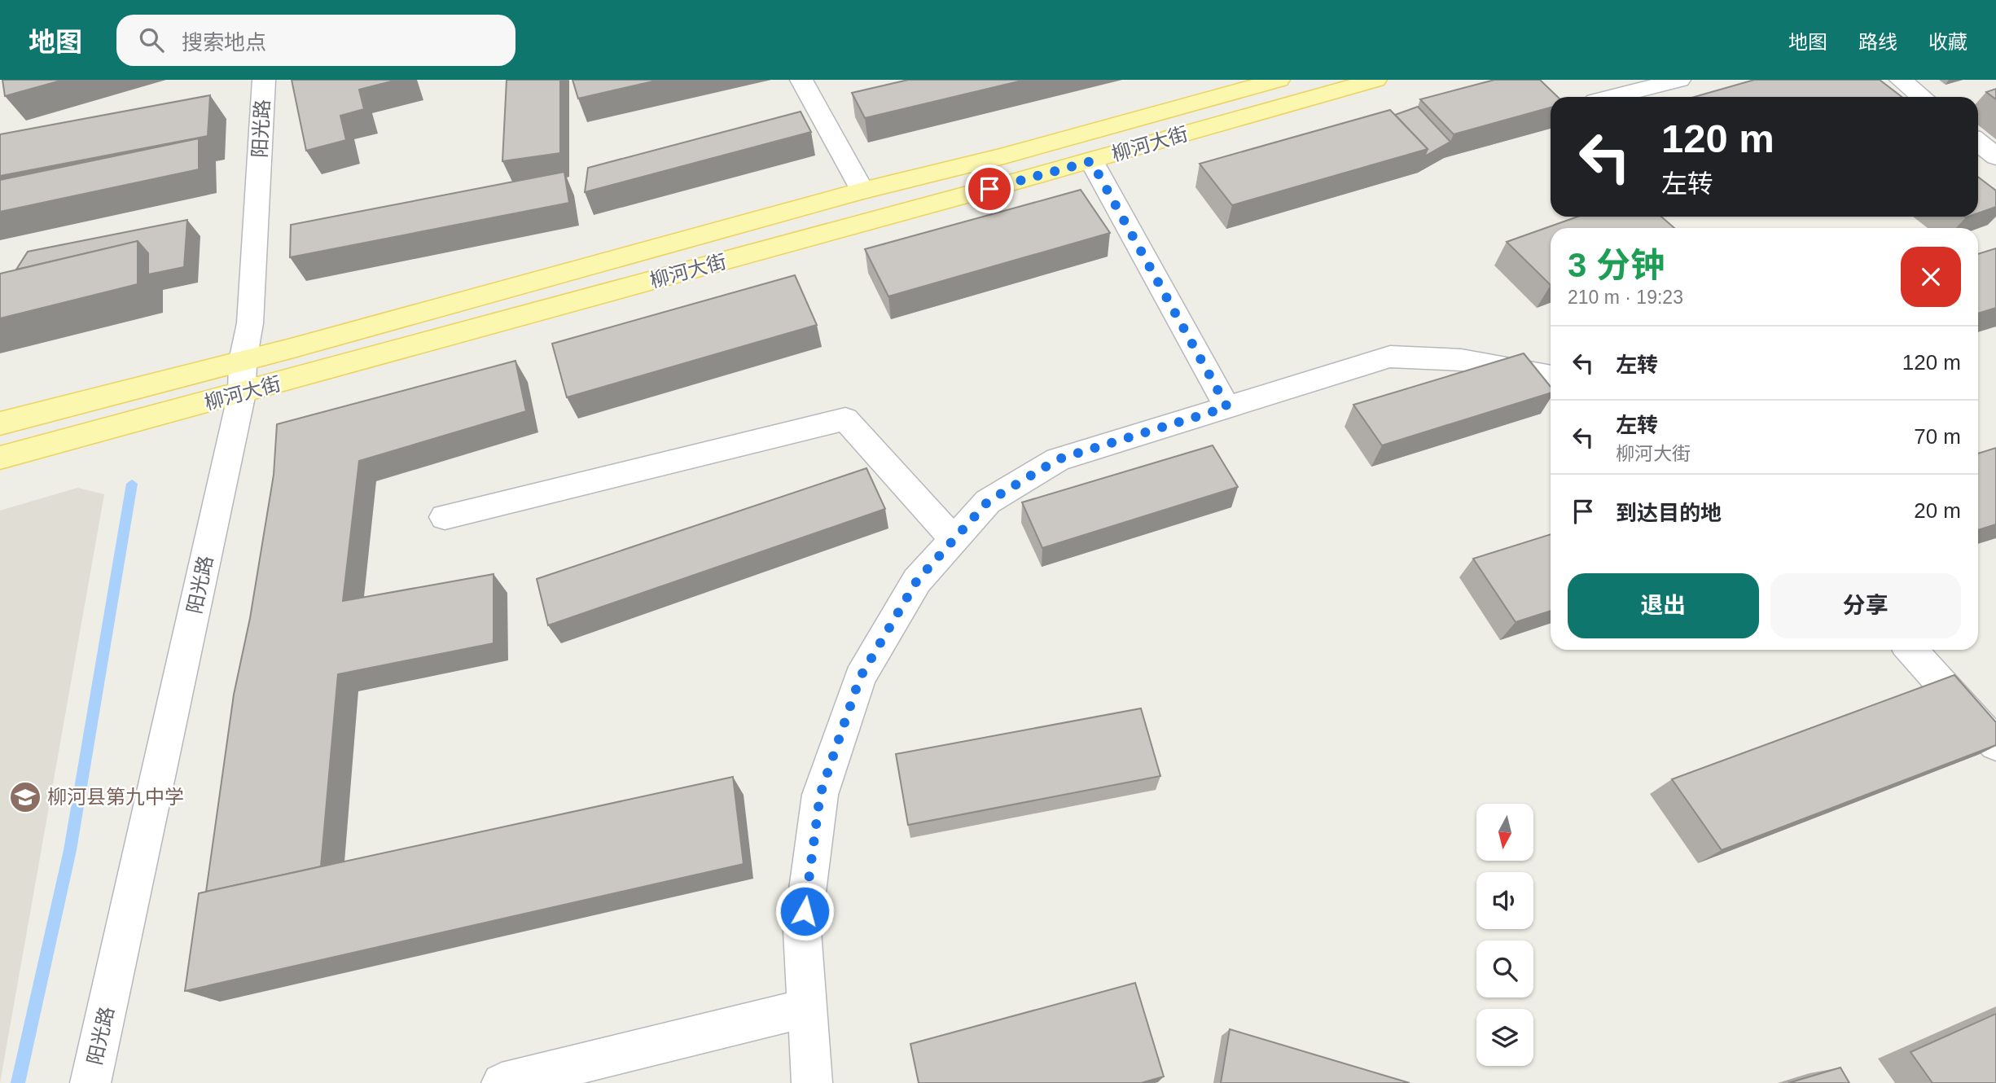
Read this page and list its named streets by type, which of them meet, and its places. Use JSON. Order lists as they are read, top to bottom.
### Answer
{
  "streets": {
    "main road": ["柳河大街"],
    "street": ["阳光路"]
  },
  "crossings": [
    ["阳光路", "柳河大街"]
  ],
  "places": {
    "school or university": ["柳河县第九中学"]
  },
  "north": "bottom",
  "page": {
    "header": "地图",
    "search": "搜索地点",
    "nav": ["地图", "路线", "收藏"],
    "turn": ["120 m", "左转"],
    "heading": ["3 分钟", "210 m · 19:23"],
    "list": [
      {
        "name": "左转",
        "value": "120 m"
      },
      {
        "name": "左转",
        "note": "柳河大街",
        "value": "70 m"
      },
      {
        "name": "到达目的地",
        "value": "20 m"
      }
    ],
    "buttons": ["退出", "分享"]
  }
}
